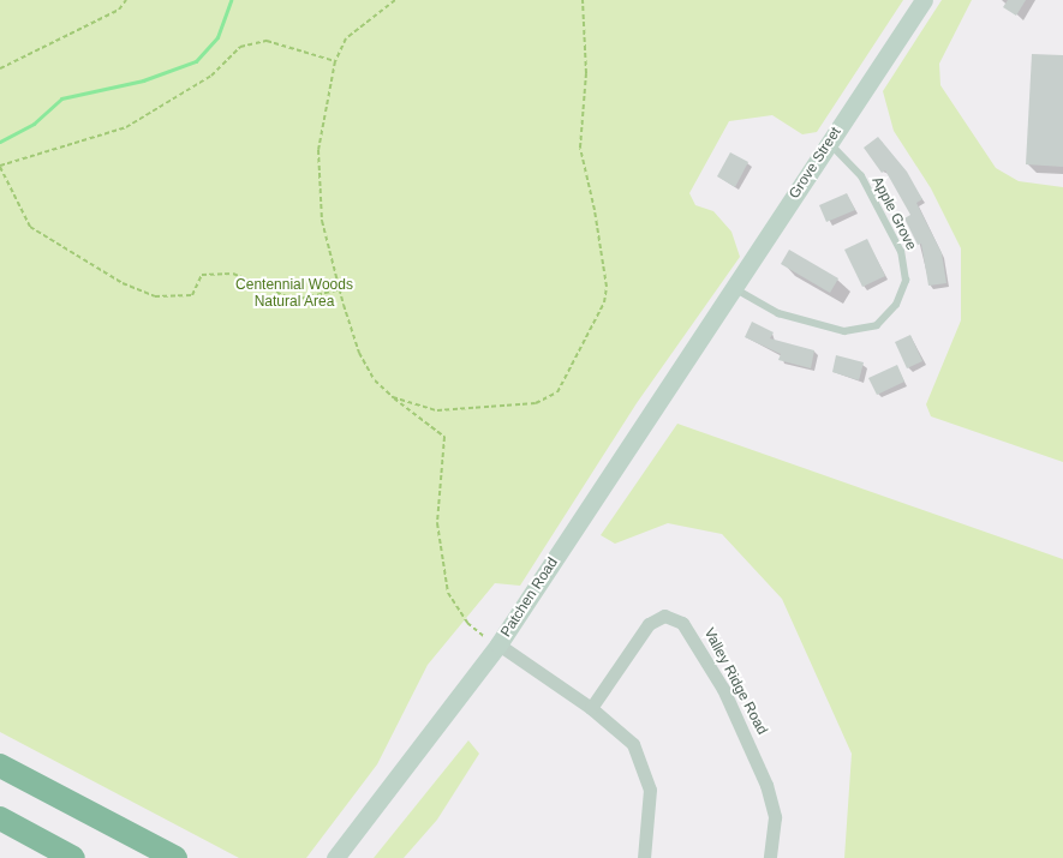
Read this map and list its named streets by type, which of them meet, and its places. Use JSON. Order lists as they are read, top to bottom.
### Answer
{
  "streets": {
    "street": ["Grove Street", "Patchen Road", "Valley Ridge Road"],
    "lane": ["Apple Grove"]
  },
  "crossings": [
    ["Grove Street", "Apple Grove"],
    ["Grove Street", "Patchen Road"]
  ],
  "parks": ["Centennial Woods Natural Area"]
}
